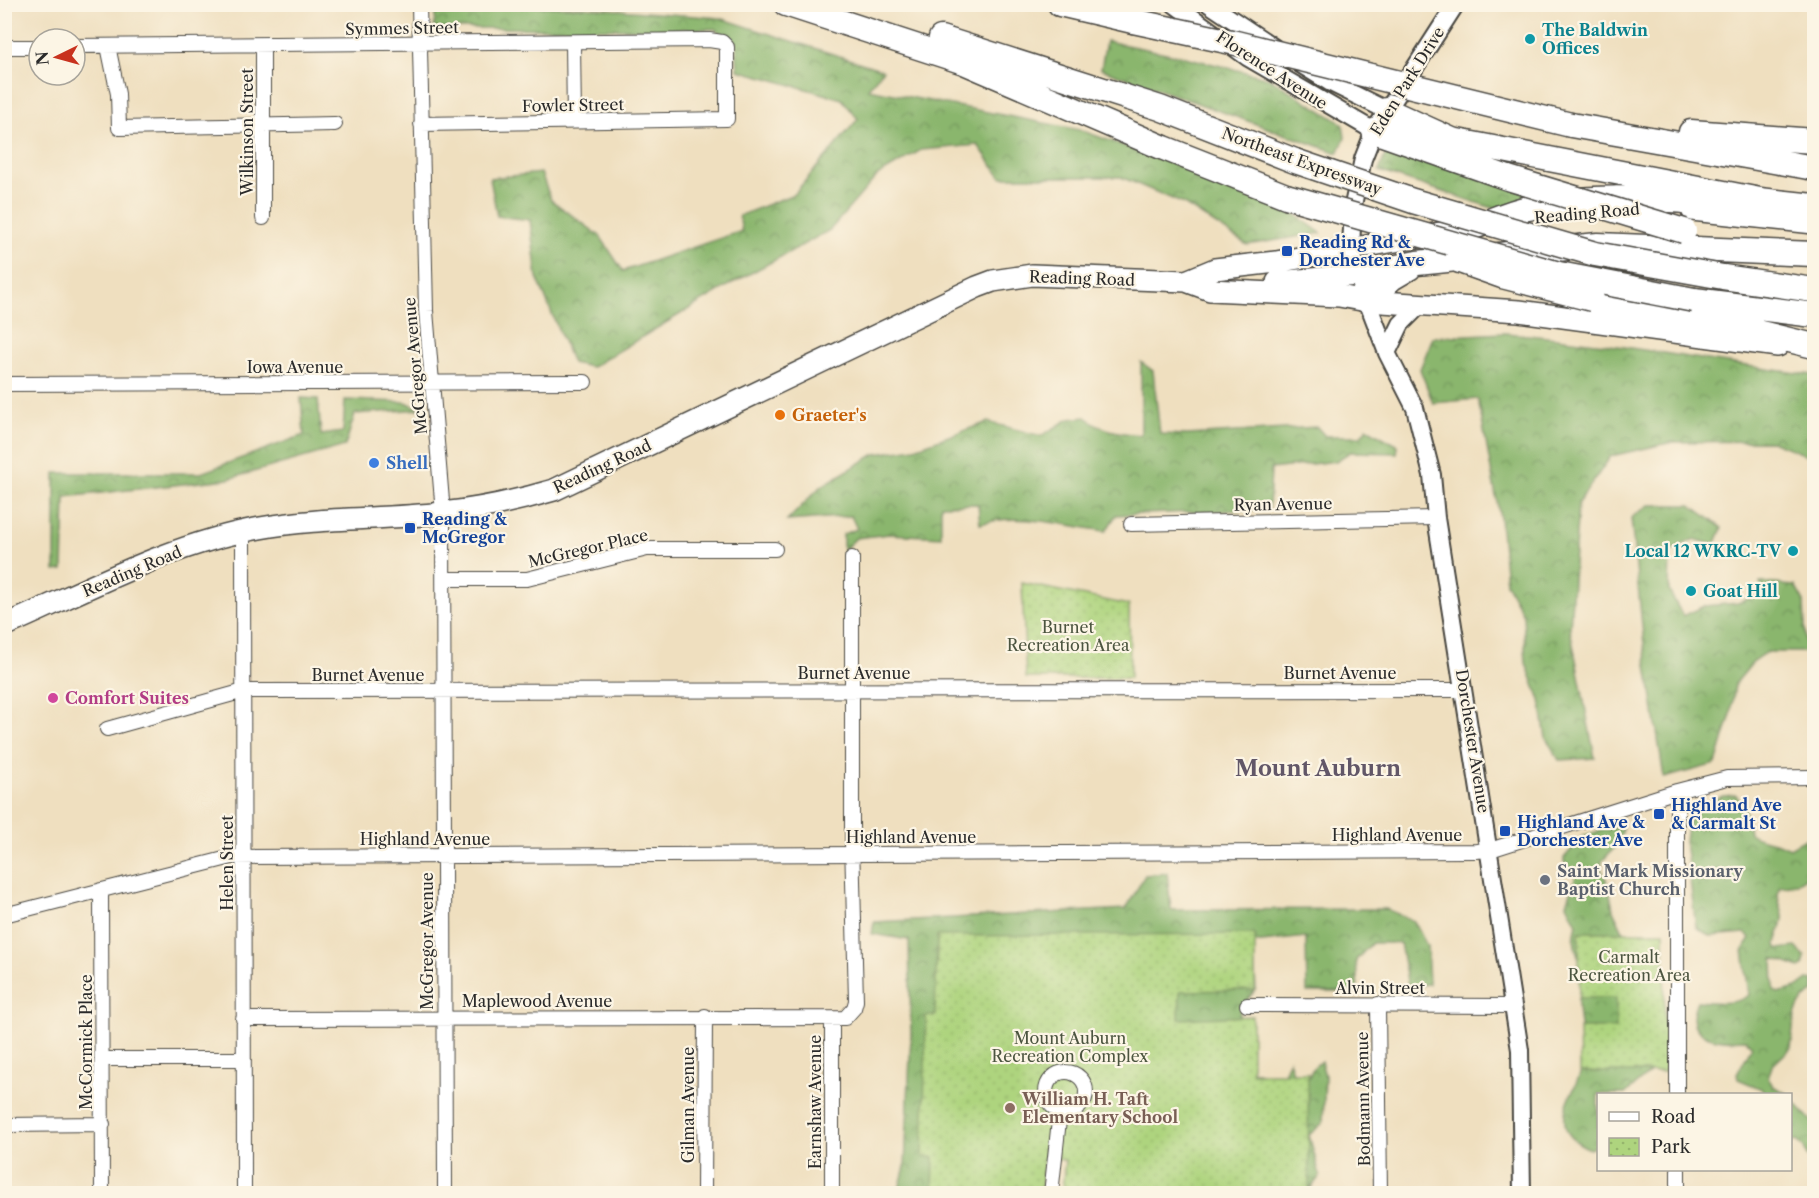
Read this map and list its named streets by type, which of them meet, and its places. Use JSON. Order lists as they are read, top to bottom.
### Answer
{
  "streets": {
    "highway": ["Northeast Expressway"],
    "main road": ["Reading Road"],
    "street": [
      "Symmes Street",
      "Florence Avenue",
      "Eden Park Drive",
      "Fowler Street",
      "Wilkinson Street",
      "McGregor Avenue",
      "Iowa Avenue",
      "Ryan Avenue",
      "McGregor Place",
      "Burnet Avenue",
      "Dorchester Avenue",
      "Highland Avenue",
      "Helen Street",
      "Alvin Street",
      "Maplewood Avenue",
      "McCormick Place",
      "Bodmann Avenue",
      "Earnshaw Avenue",
      "Gilman Avenue"
    ]
  },
  "crossings": [
    ["Symmes Street", "Fowler Street"],
    ["Symmes Street", "Wilkinson Street"],
    ["Symmes Street", "McGregor Avenue"],
    ["Florence Avenue", "Eden Park Drive"],
    ["Eden Park Drive", "Reading Road"],
    ["Eden Park Drive", "Dorchester Avenue"],
    ["Fowler Street", "McGregor Avenue"],
    ["Reading Road", "McGregor Avenue"],
    ["Reading Road", "Dorchester Avenue"],
    ["Reading Road", "Helen Street"],
    ["McGregor Avenue", "Iowa Avenue"],
    ["McGregor Avenue", "McGregor Place"],
    ["McGregor Avenue", "Burnet Avenue"],
    ["McGregor Avenue", "Highland Avenue"],
    ["McGregor Avenue", "Maplewood Avenue"],
    ["Ryan Avenue", "Dorchester Avenue"],
    ["Burnet Avenue", "Dorchester Avenue"],
    ["Burnet Avenue", "Helen Street"],
    ["Burnet Avenue", "Earnshaw Avenue"],
    ["Dorchester Avenue", "Highland Avenue"],
    ["Dorchester Avenue", "Alvin Street"],
    ["Highland Avenue", "Helen Street"],
    ["Highland Avenue", "McCormick Place"],
    ["Highland Avenue", "Earnshaw Avenue"],
    ["Helen Street", "Maplewood Avenue"],
    ["Alvin Street", "Bodmann Avenue"],
    ["Maplewood Avenue", "Earnshaw Avenue"],
    ["Maplewood Avenue", "Gilman Avenue"]
  ],
  "districts": ["Mount Auburn"],
  "parks": ["Burnet Recreation Area", "Carmalt Recreation Area", "Mount Auburn Recreation Complex"],
  "places": {
    "other": [
      "The Baldwin Offices",
      "Graeter's",
      "Shell",
      "Local 12 WKRC-TV",
      "Goat Hill",
      "Comfort Suites",
      "Saint Mark Missionary Baptist Church",
      "William H. Taft Elementary School"
    ],
    "transit": [
      "Reading Rd & Dorchester Ave",
      "Reading & McGregor",
      "Highland Ave & Carmalt St",
      "Highland Ave & Dorchester Ave"
    ]
  },
  "legend": ["Road", "Park"],
  "north": "left"
}
